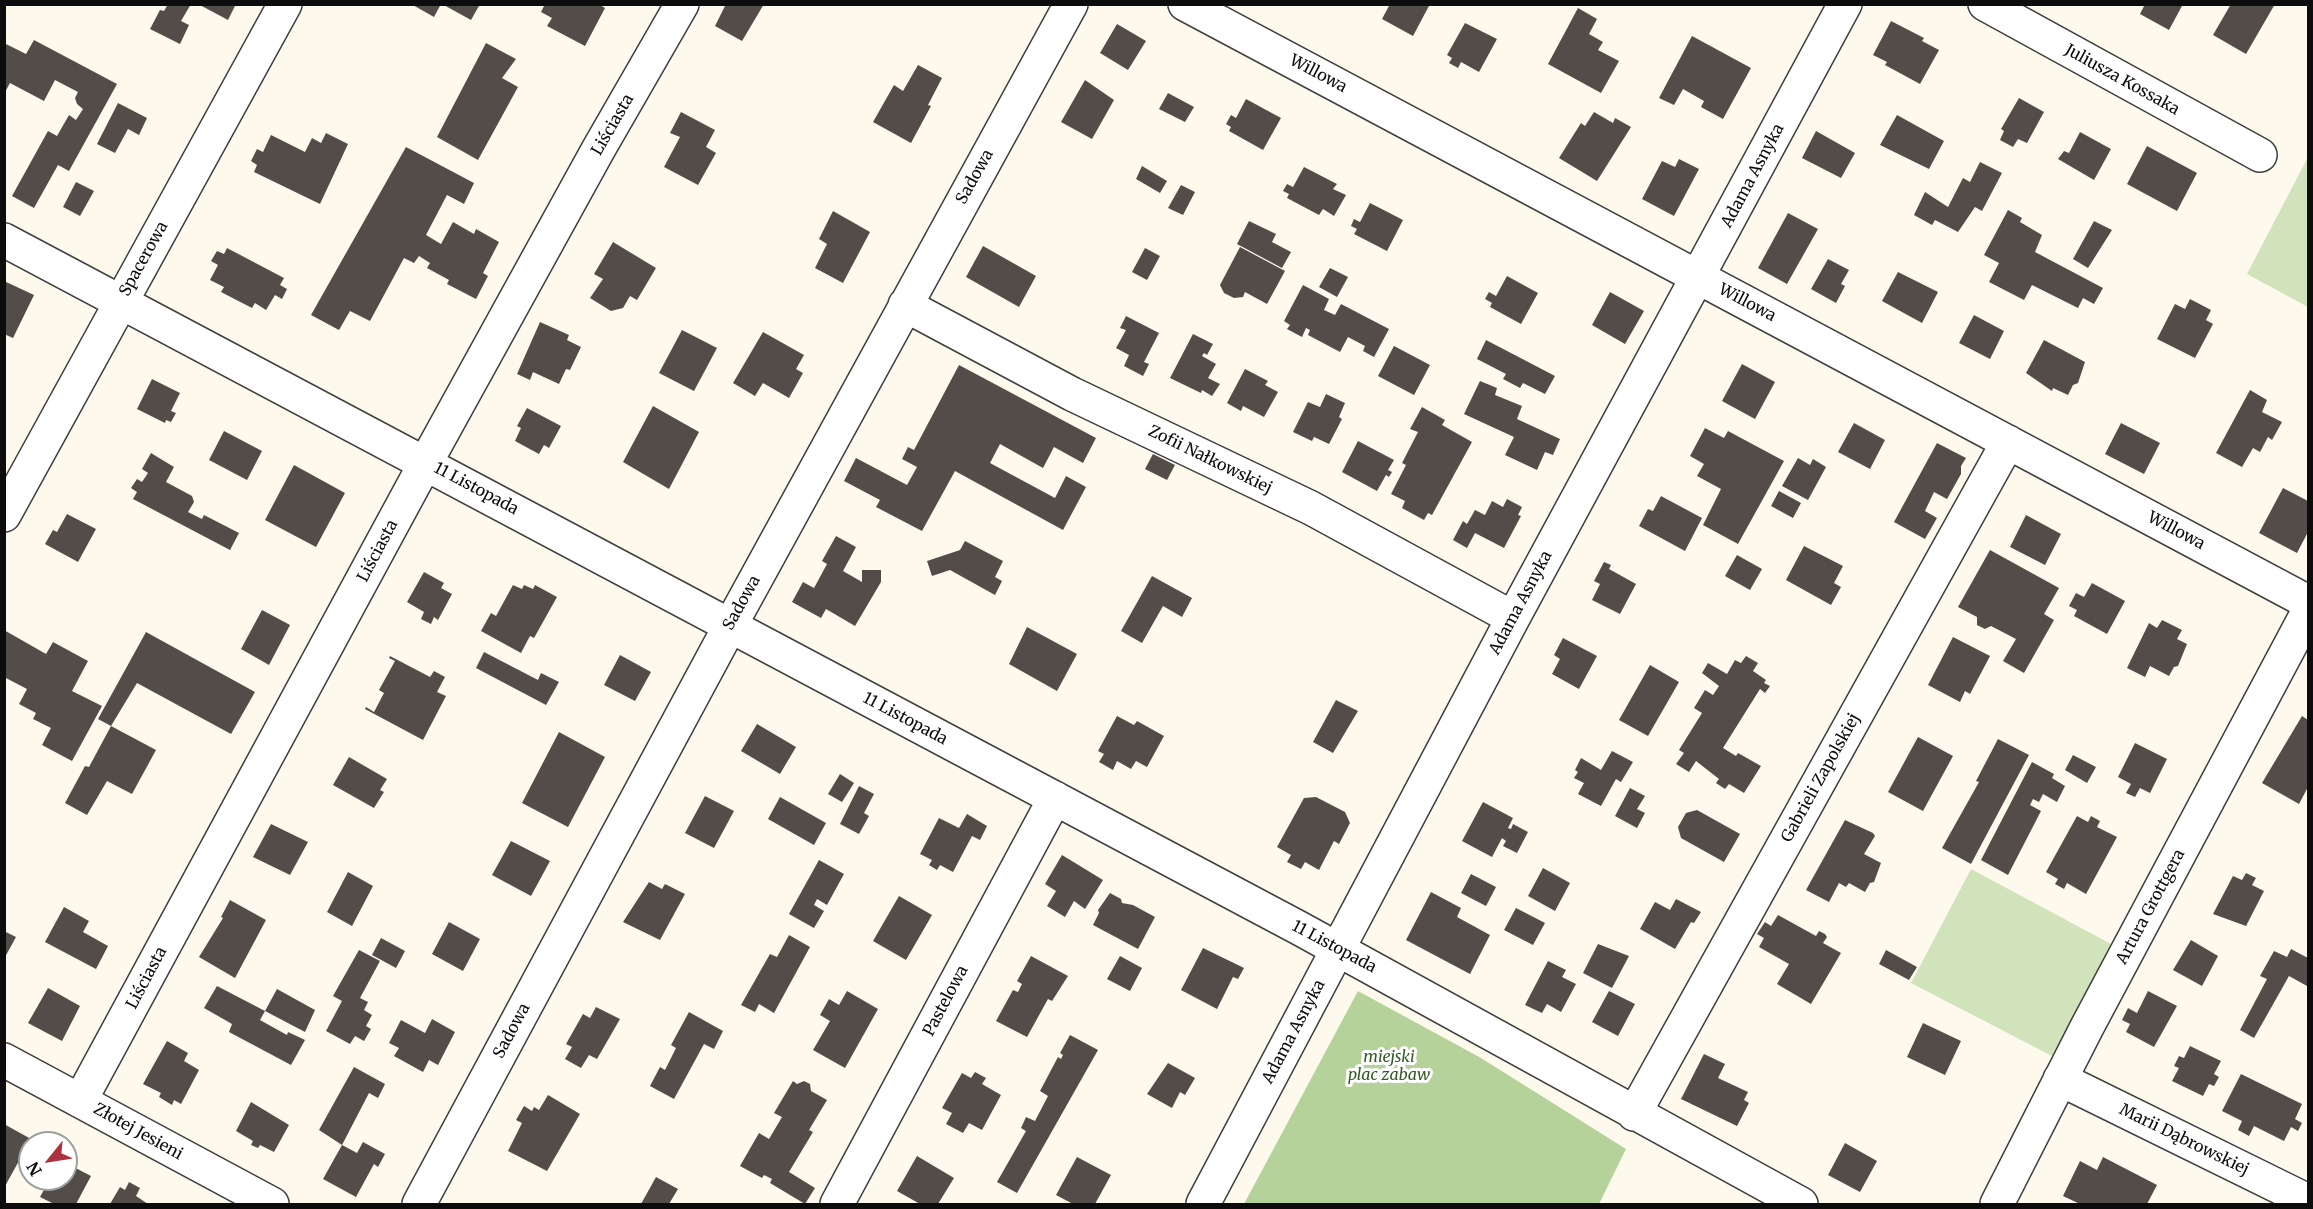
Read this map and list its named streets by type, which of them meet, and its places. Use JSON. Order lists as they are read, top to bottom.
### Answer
{
  "streets": {
    "street": [
      "Willowa",
      "Juliusza Kossaka",
      "Liściasta",
      "Adama Asnyka",
      "Sadowa",
      "Spacerowa",
      "Zofii Nałkowskiej",
      "11 Listopada",
      "Gabrieli Zapolskiej",
      "Artura Grottgera",
      "Pastelowa",
      "Złotej Jesieni",
      "Marii Dąbrowskiej"
    ]
  },
  "crossings": [
    ["Willowa", "Adama Asnyka"],
    ["Willowa", "Gabrieli Zapolskiej"],
    ["Liściasta", "11 Listopada"],
    ["Liściasta", "Złotej Jesieni"],
    ["Adama Asnyka", "Zofii Nałkowskiej"],
    ["Adama Asnyka", "11 Listopada"],
    ["Sadowa", "Zofii Nałkowskiej"],
    ["Sadowa", "11 Listopada"],
    ["Spacerowa", "11 Listopada"],
    ["11 Listopada", "Gabrieli Zapolskiej"],
    ["11 Listopada", "Pastelowa"],
    ["Artura Grottgera", "Marii Dąbrowskiej"]
  ],
  "parks": ["miejski plac zabaw"],
  "north": "bottom left"
}
